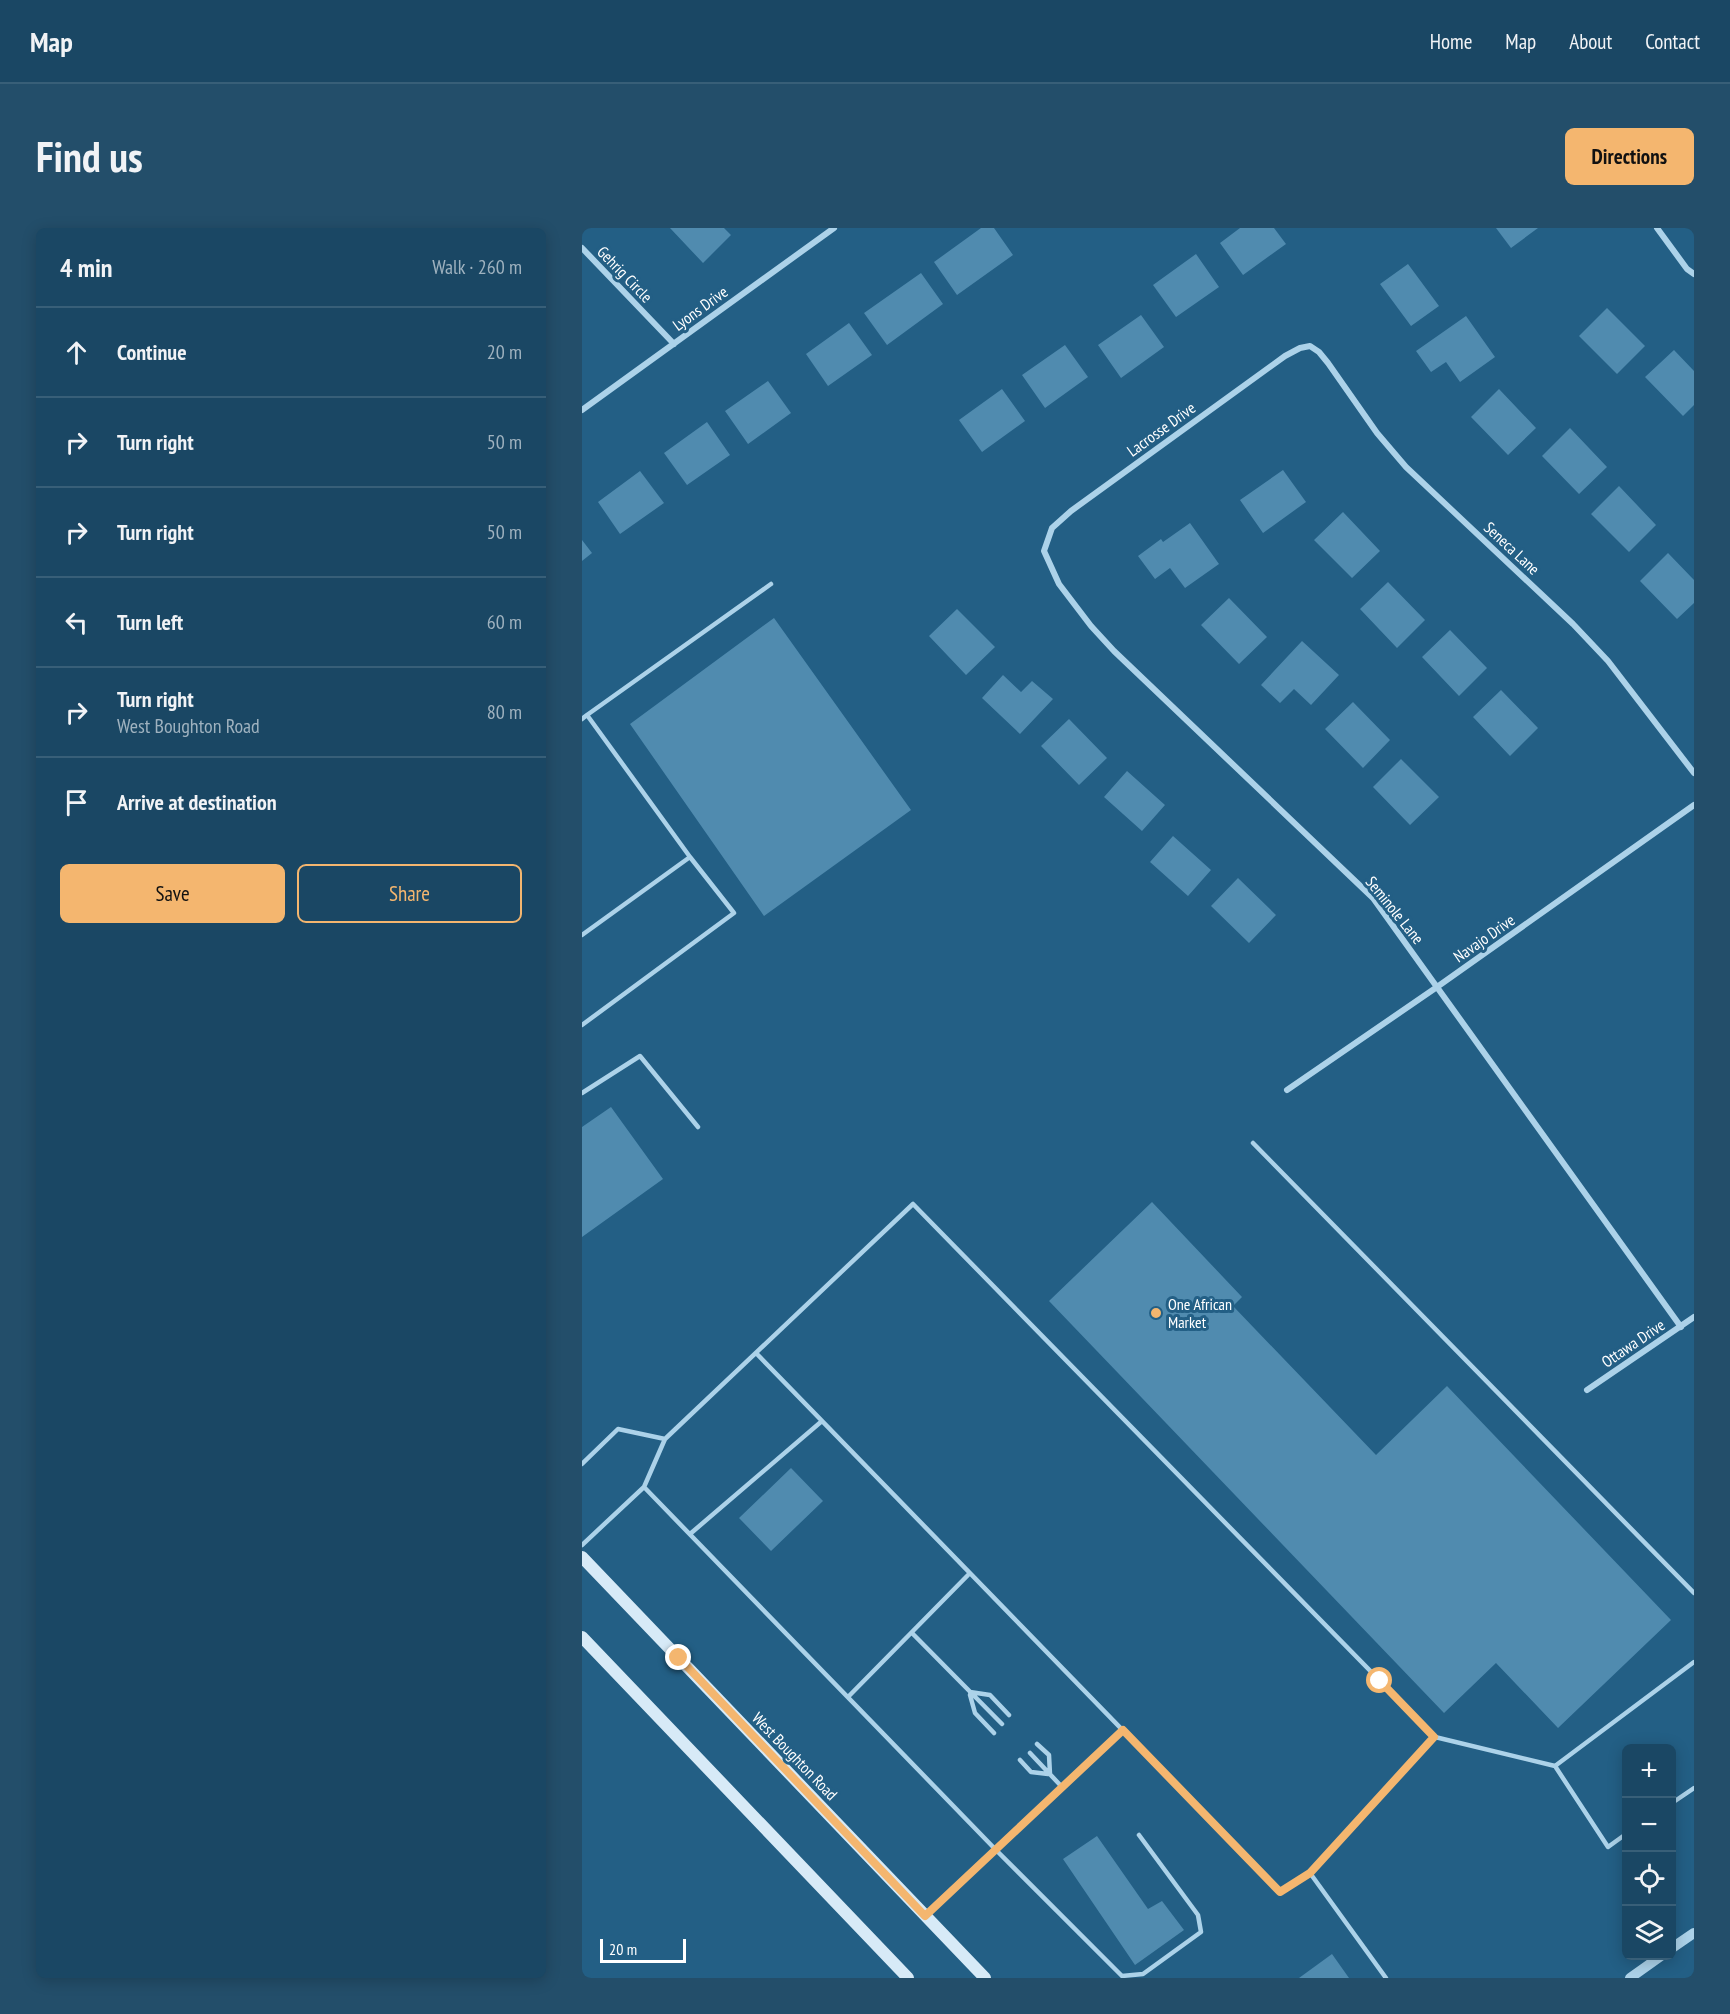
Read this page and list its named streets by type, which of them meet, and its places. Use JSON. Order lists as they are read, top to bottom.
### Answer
{
  "streets": {
    "main road": ["West Boughton Road"],
    "street": [
      "Gehrig Circle",
      "Lyons Drive",
      "Lacrosse Drive",
      "Seneca Lane",
      "Seminole Lane",
      "Navajo Drive",
      "Ottawa Drive"
    ]
  },
  "crossings": [
    ["Gehrig Circle", "Lyons Drive"],
    ["Lacrosse Drive", "Seneca Lane"],
    ["Lacrosse Drive", "Seminole Lane"],
    ["Seminole Lane", "Navajo Drive"],
    ["Seminole Lane", "Ottawa Drive"]
  ],
  "places": ["One African Market"],
  "scale_bar": "20 m",
  "page": {
    "header": "Map",
    "nav": [
      "Home",
      "Map",
      "About",
      "Contact"
    ],
    "buttons": [
      "Directions",
      ["Save", "Share"]
    ],
    "title": "Find us",
    "heading": ["4 min", "Walk · 260 m"],
    "list": [
      ["Continue", "20 m"],
      ["Turn right", "50 m"],
      ["Turn right", "50 m"],
      ["Turn left", "60 m"],
      ["Turn right", "West Boughton Road", "80 m"],
      "Arrive at destination"
    ],
    "map_buttons": ["+", "−"],
    "scale": "20 m"
  }
}
